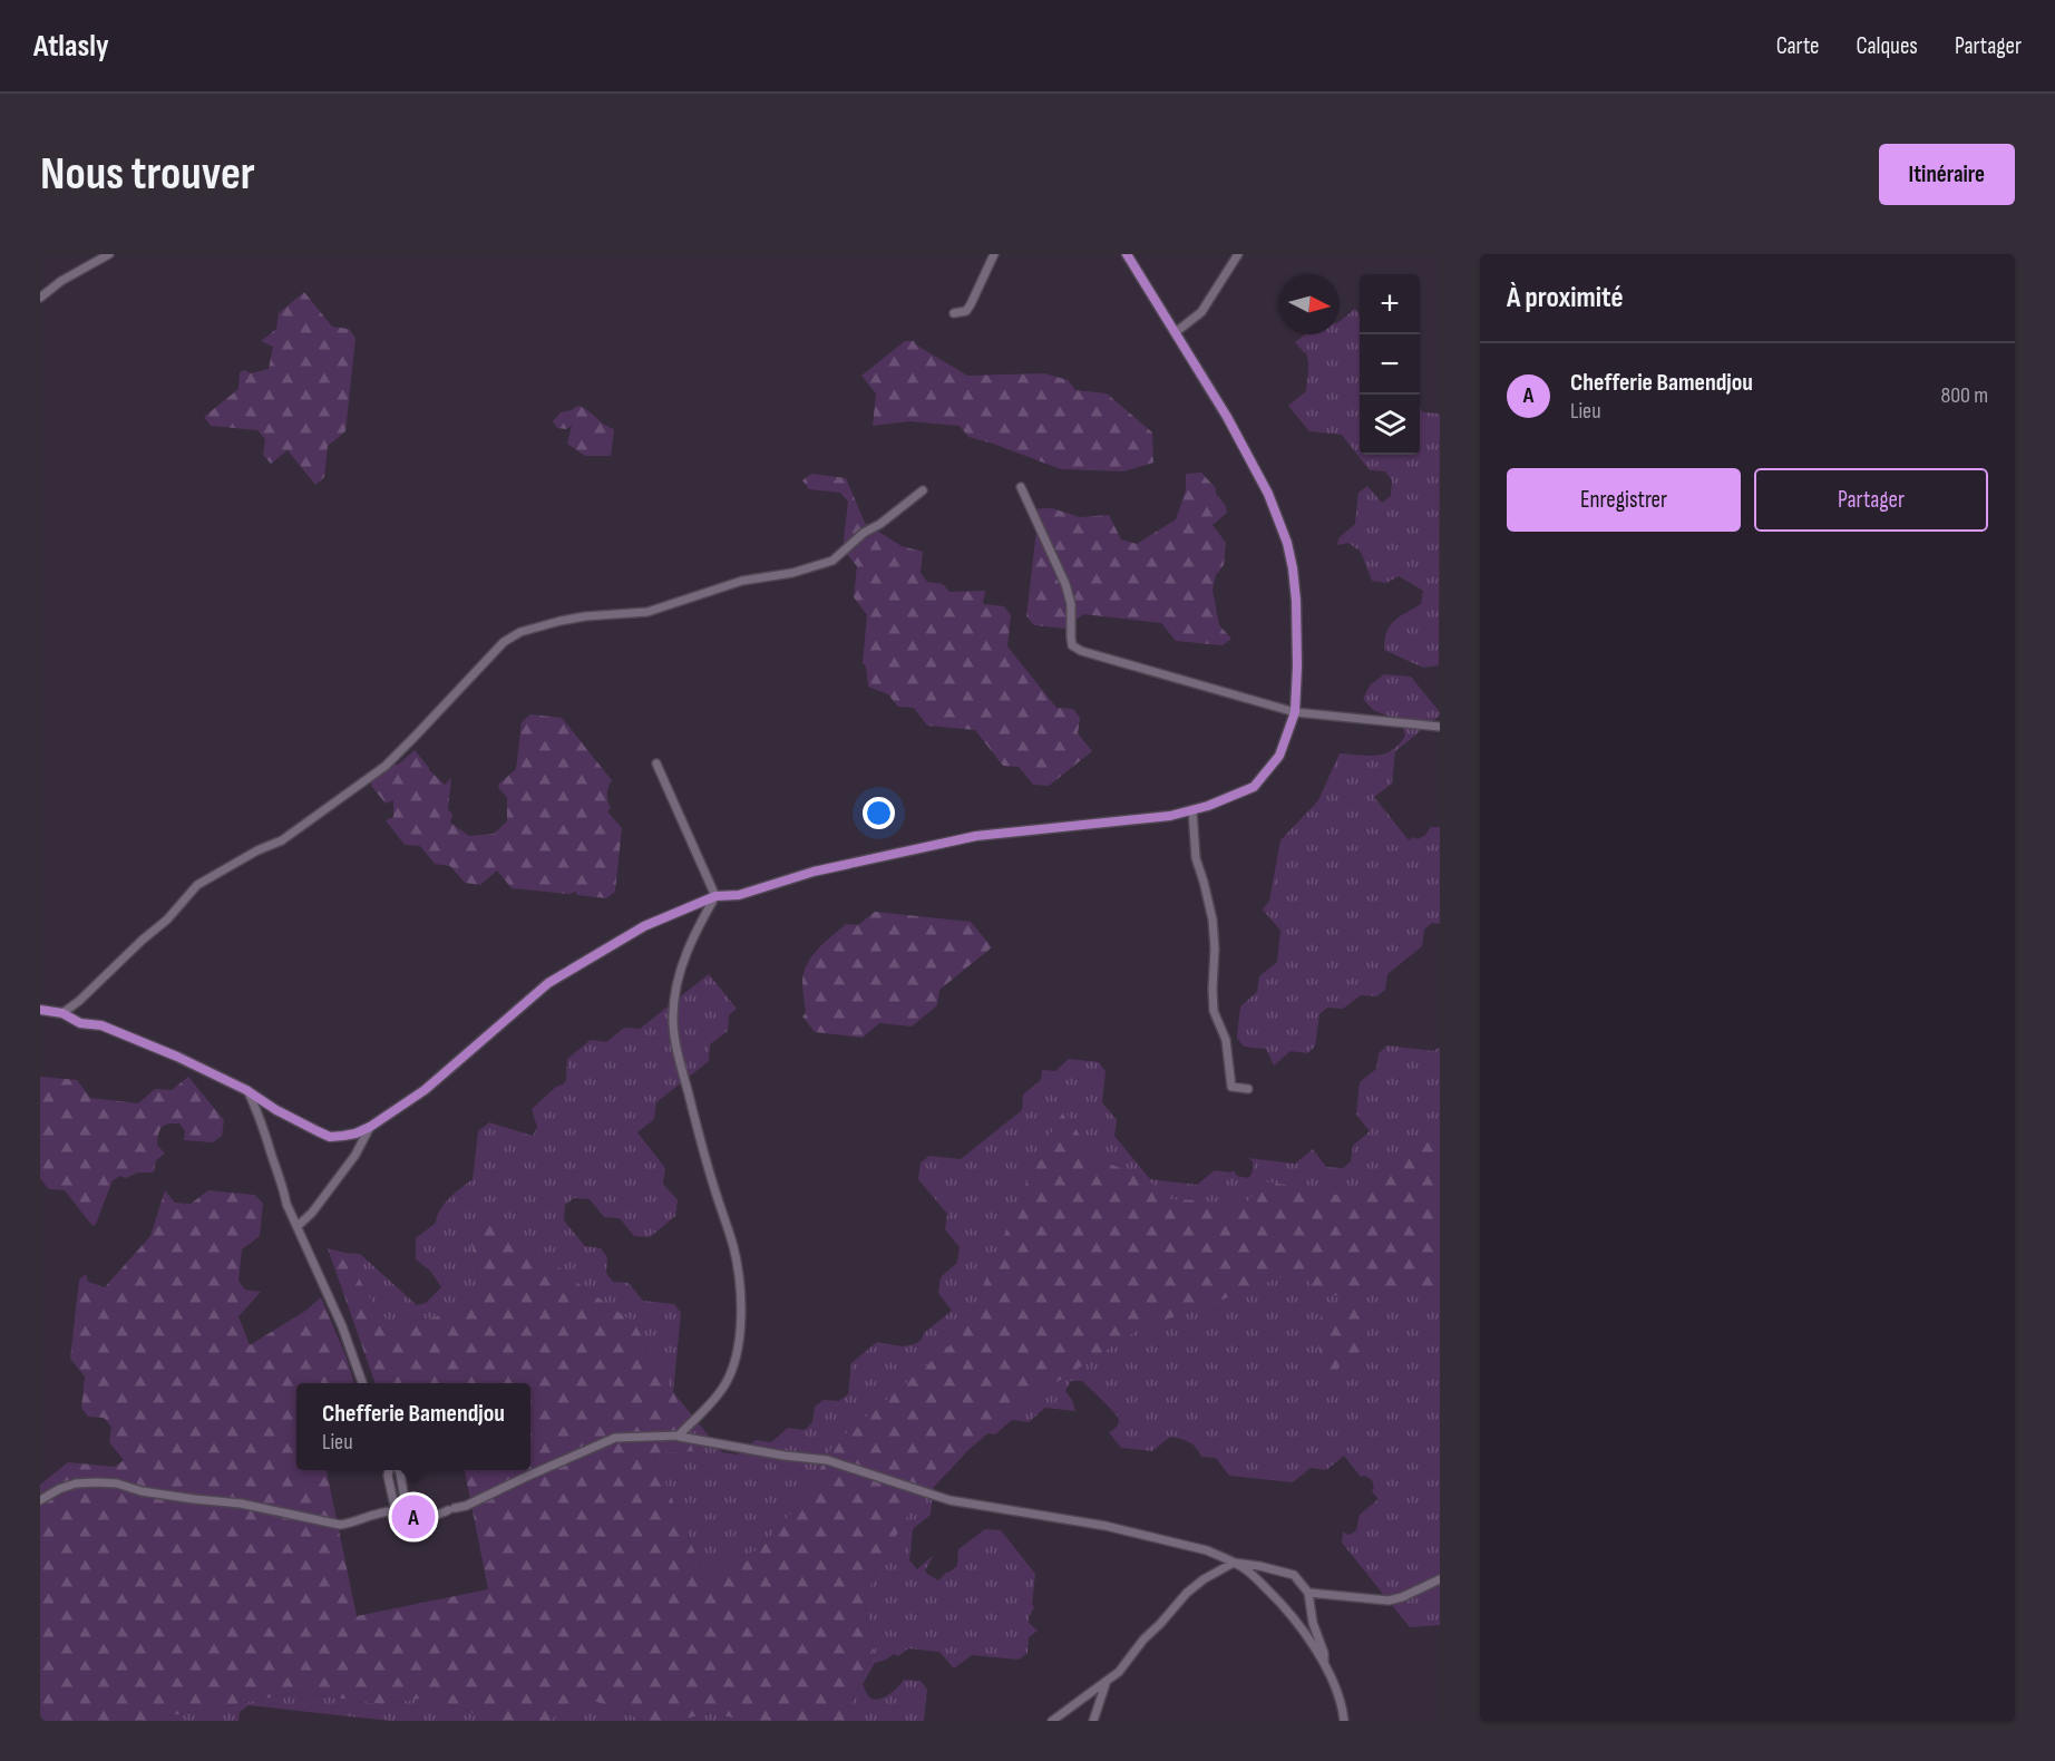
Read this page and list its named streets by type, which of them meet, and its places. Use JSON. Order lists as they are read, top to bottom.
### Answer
{
  "north": "right",
  "page": {
    "header": "Atlasly",
    "nav": ["Carte", "Calques", "Partager"],
    "buttons": [
      "Itinéraire",
      ["Enregistrer", "Partager"]
    ],
    "title": "Nous trouver",
    "heading": "À proximité",
    "map_buttons": ["+", "−"],
    "list": [
      {
        "mark": "A",
        "name": "Chefferie Bamendjou",
        "note": "Lieu",
        "value": "800 m"
      }
    ],
    "popup": ["Chefferie Bamendjou", "Lieu"],
    "pins": "A"
  }
}
